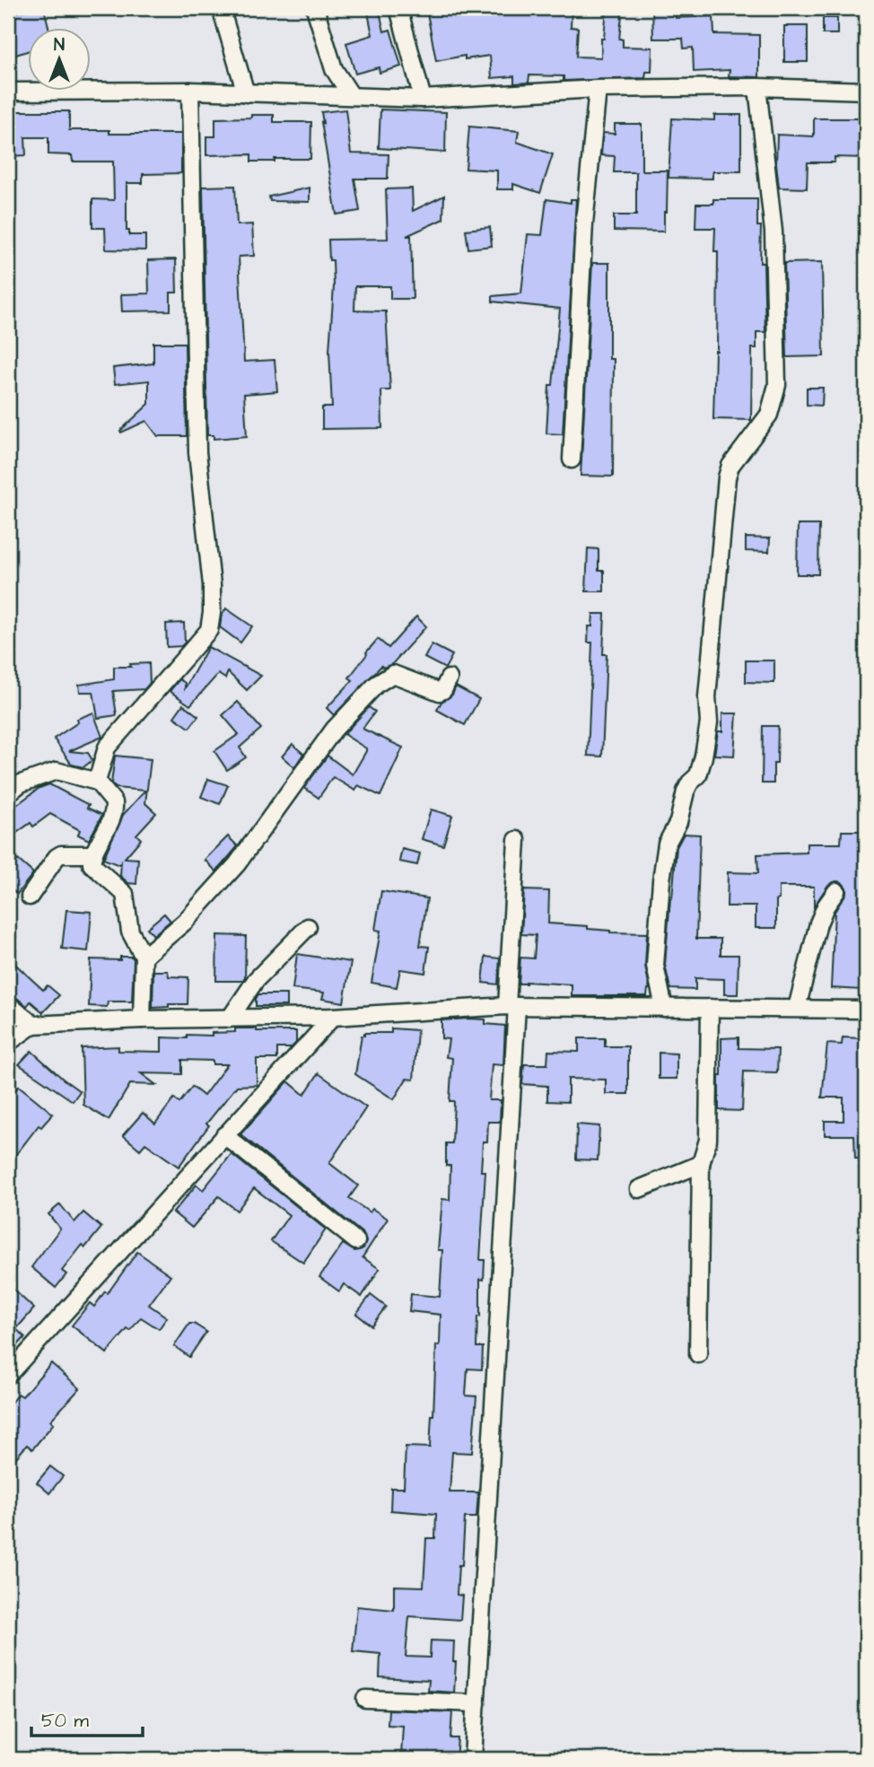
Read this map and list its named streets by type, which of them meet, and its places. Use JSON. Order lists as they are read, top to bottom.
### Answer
{
  "scale_bar": "50 m",
  "north": "top"
}
